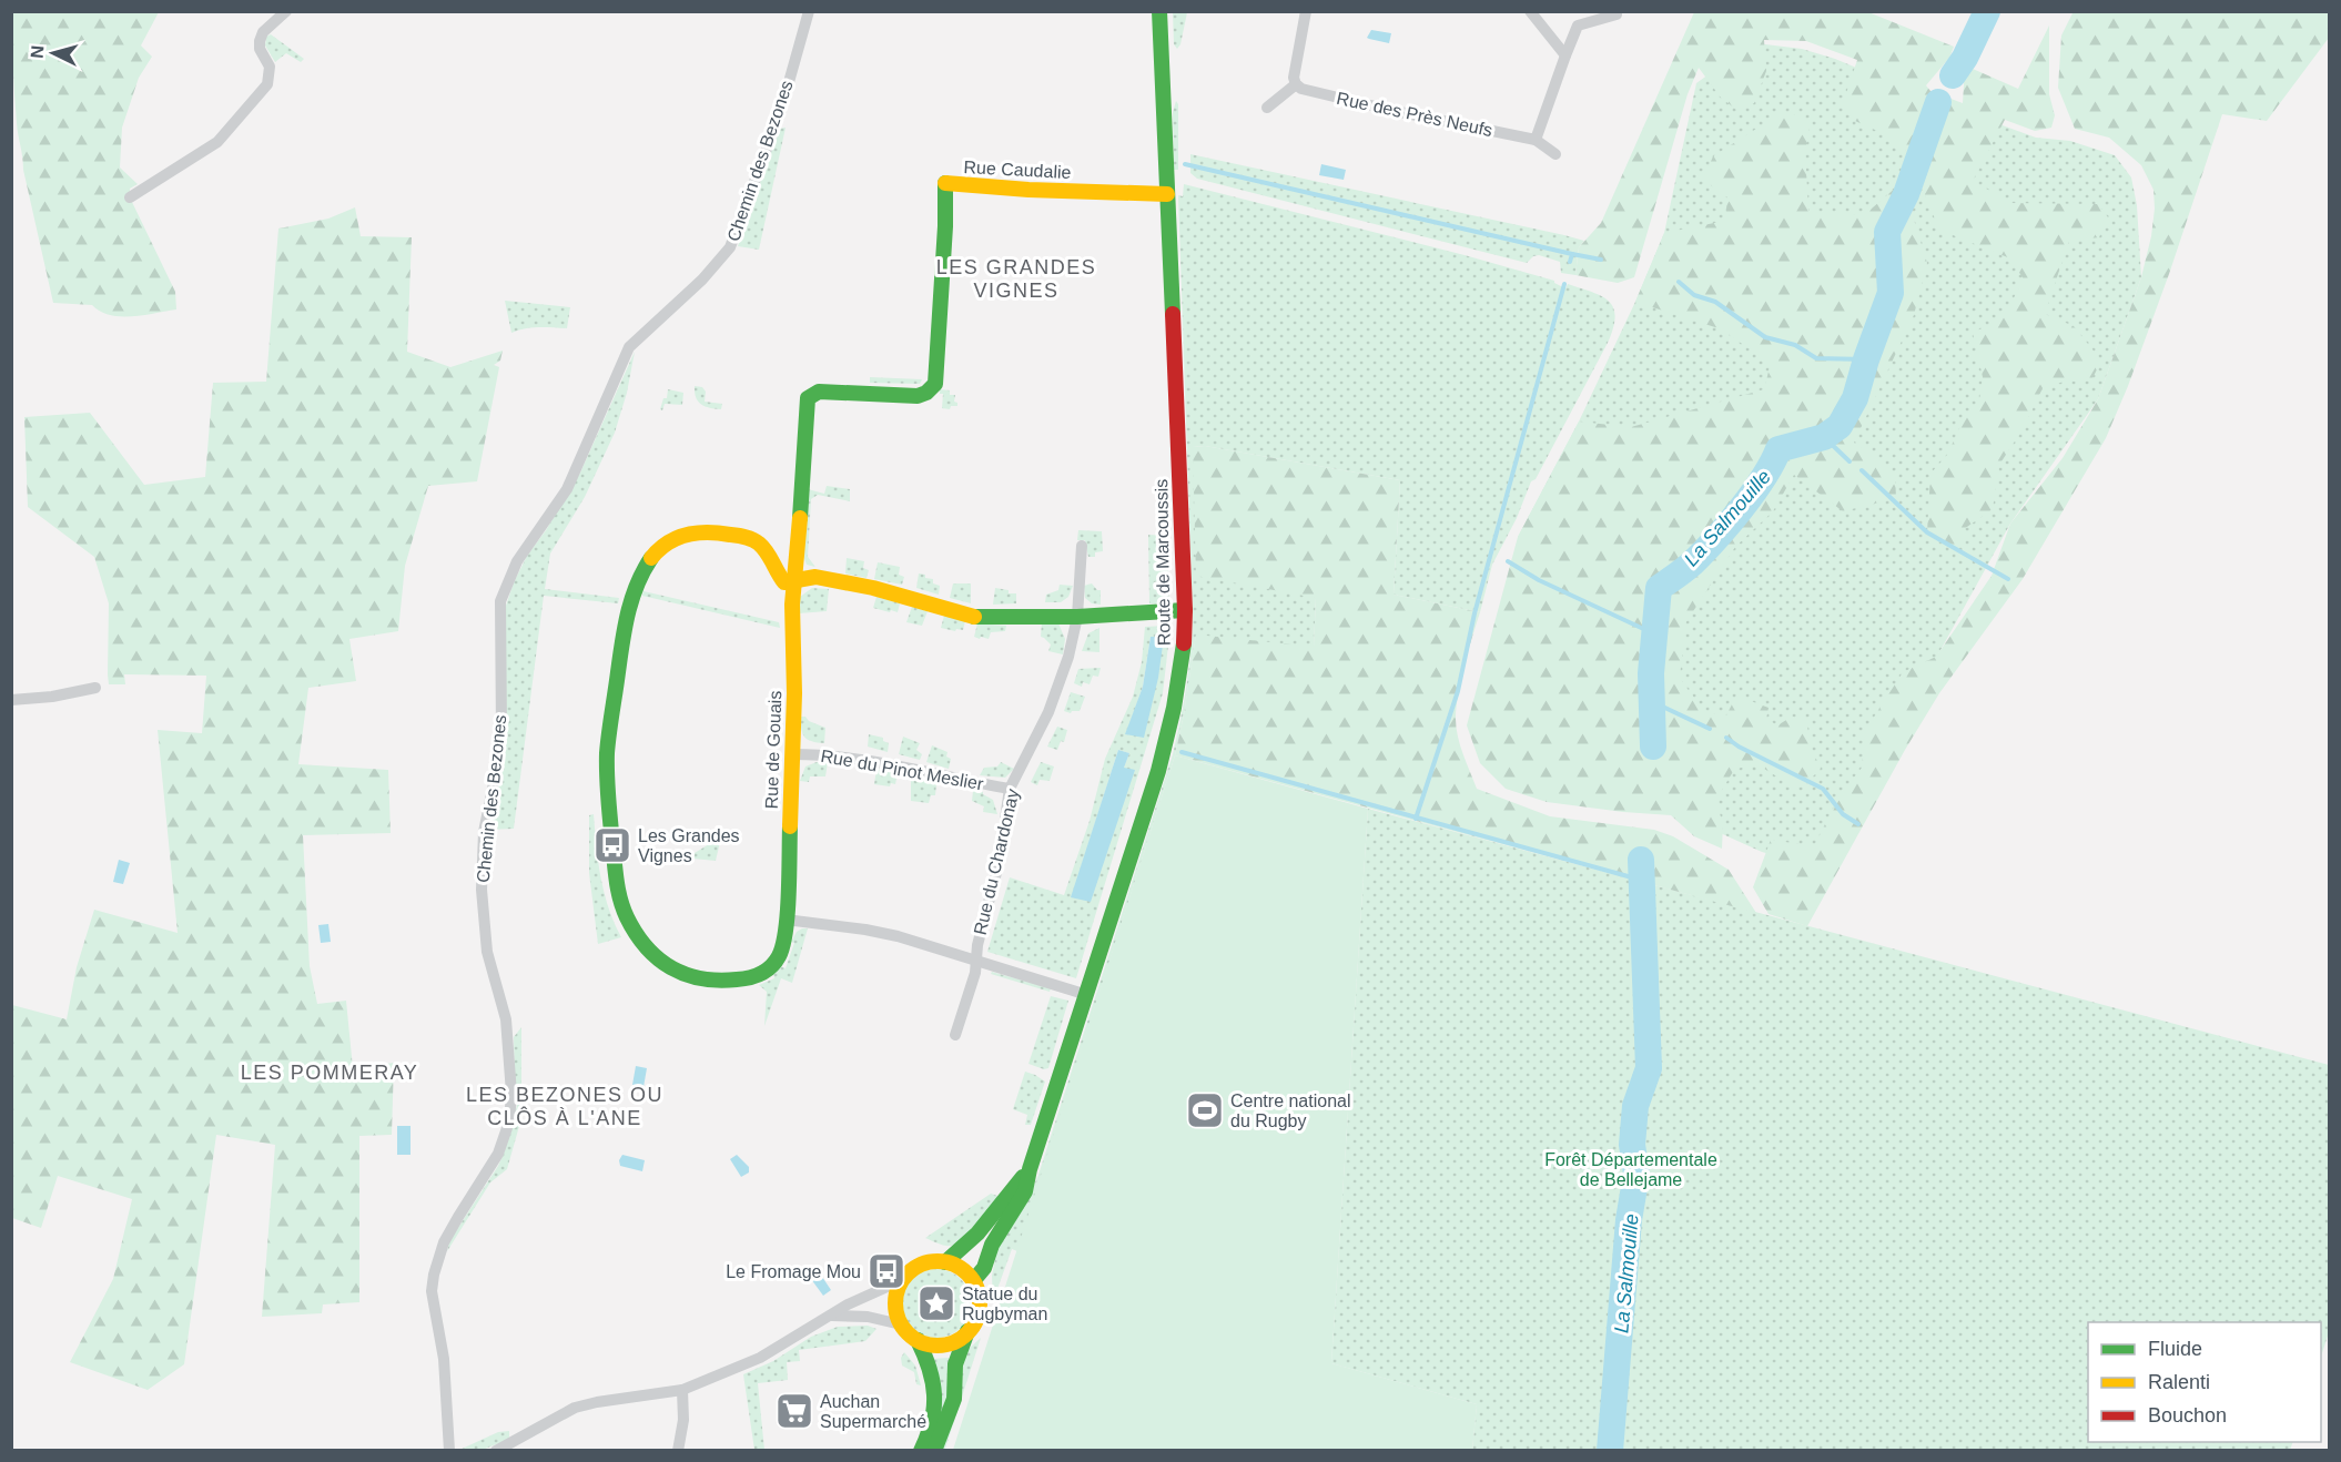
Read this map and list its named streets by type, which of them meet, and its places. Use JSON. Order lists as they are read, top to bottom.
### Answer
{
  "streets": {
    "street": [
      "Rue des Près Neufs",
      "Chemin des Bezones",
      "Rue Caudalie",
      "Route de Marcoussis",
      "Rue de Gouais",
      "Rue du Pinot Meslier",
      "Rue du Chardonay"
    ]
  },
  "crossings": [
    ["Rue Caudalie", "Route de Marcoussis"],
    ["Rue Caudalie", "Rue de Gouais"],
    ["Rue de Gouais", "Rue du Pinot Meslier"],
    ["Rue du Pinot Meslier", "Rue du Chardonay"]
  ],
  "districts": ["LES GRANDES VIGNES", "LES POMMERAY", "LES BEZONES OU CLÔS À L'ANE"],
  "water": ["La Salmouille"],
  "parks": ["Forêt Départementale de Bellejame"],
  "places": {
    "bus stop": ["Les Grandes Vignes", "Le Fromage Mou"],
    "sports": ["Centre national du Rugby"],
    "place": ["Statue du Rugbyman"],
    "supermarket": ["Auchan Supermarché"]
  },
  "legend": ["Fluide", "Ralenti", "Bouchon"],
  "north": "left"
}
